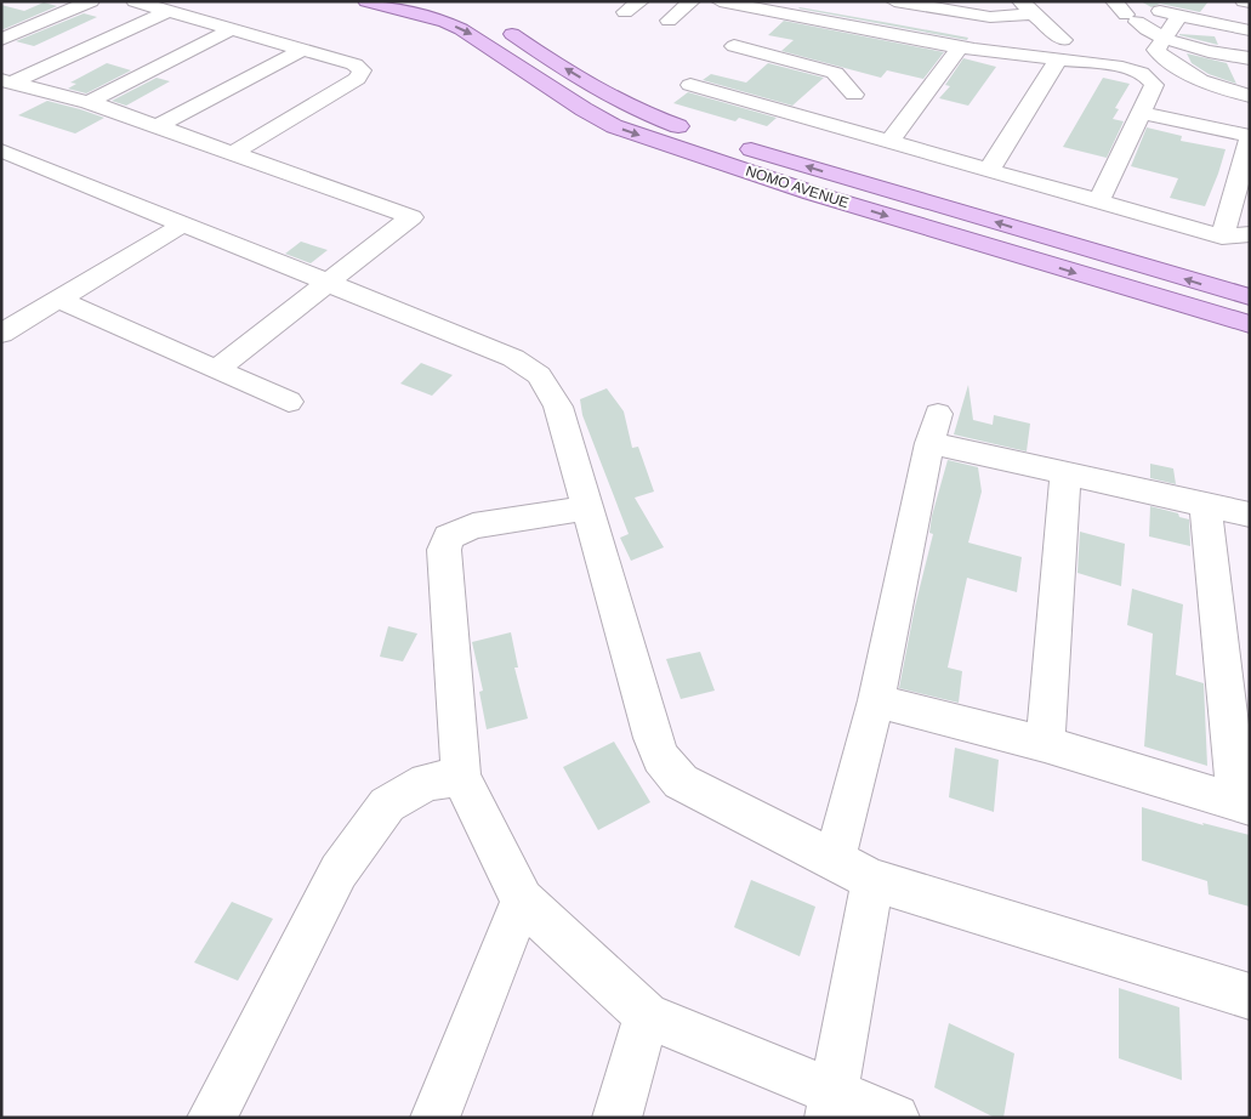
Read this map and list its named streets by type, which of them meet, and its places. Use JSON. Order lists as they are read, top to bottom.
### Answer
{
  "streets": {
    "main road": ["NOMO AVENUE"]
  }
}
